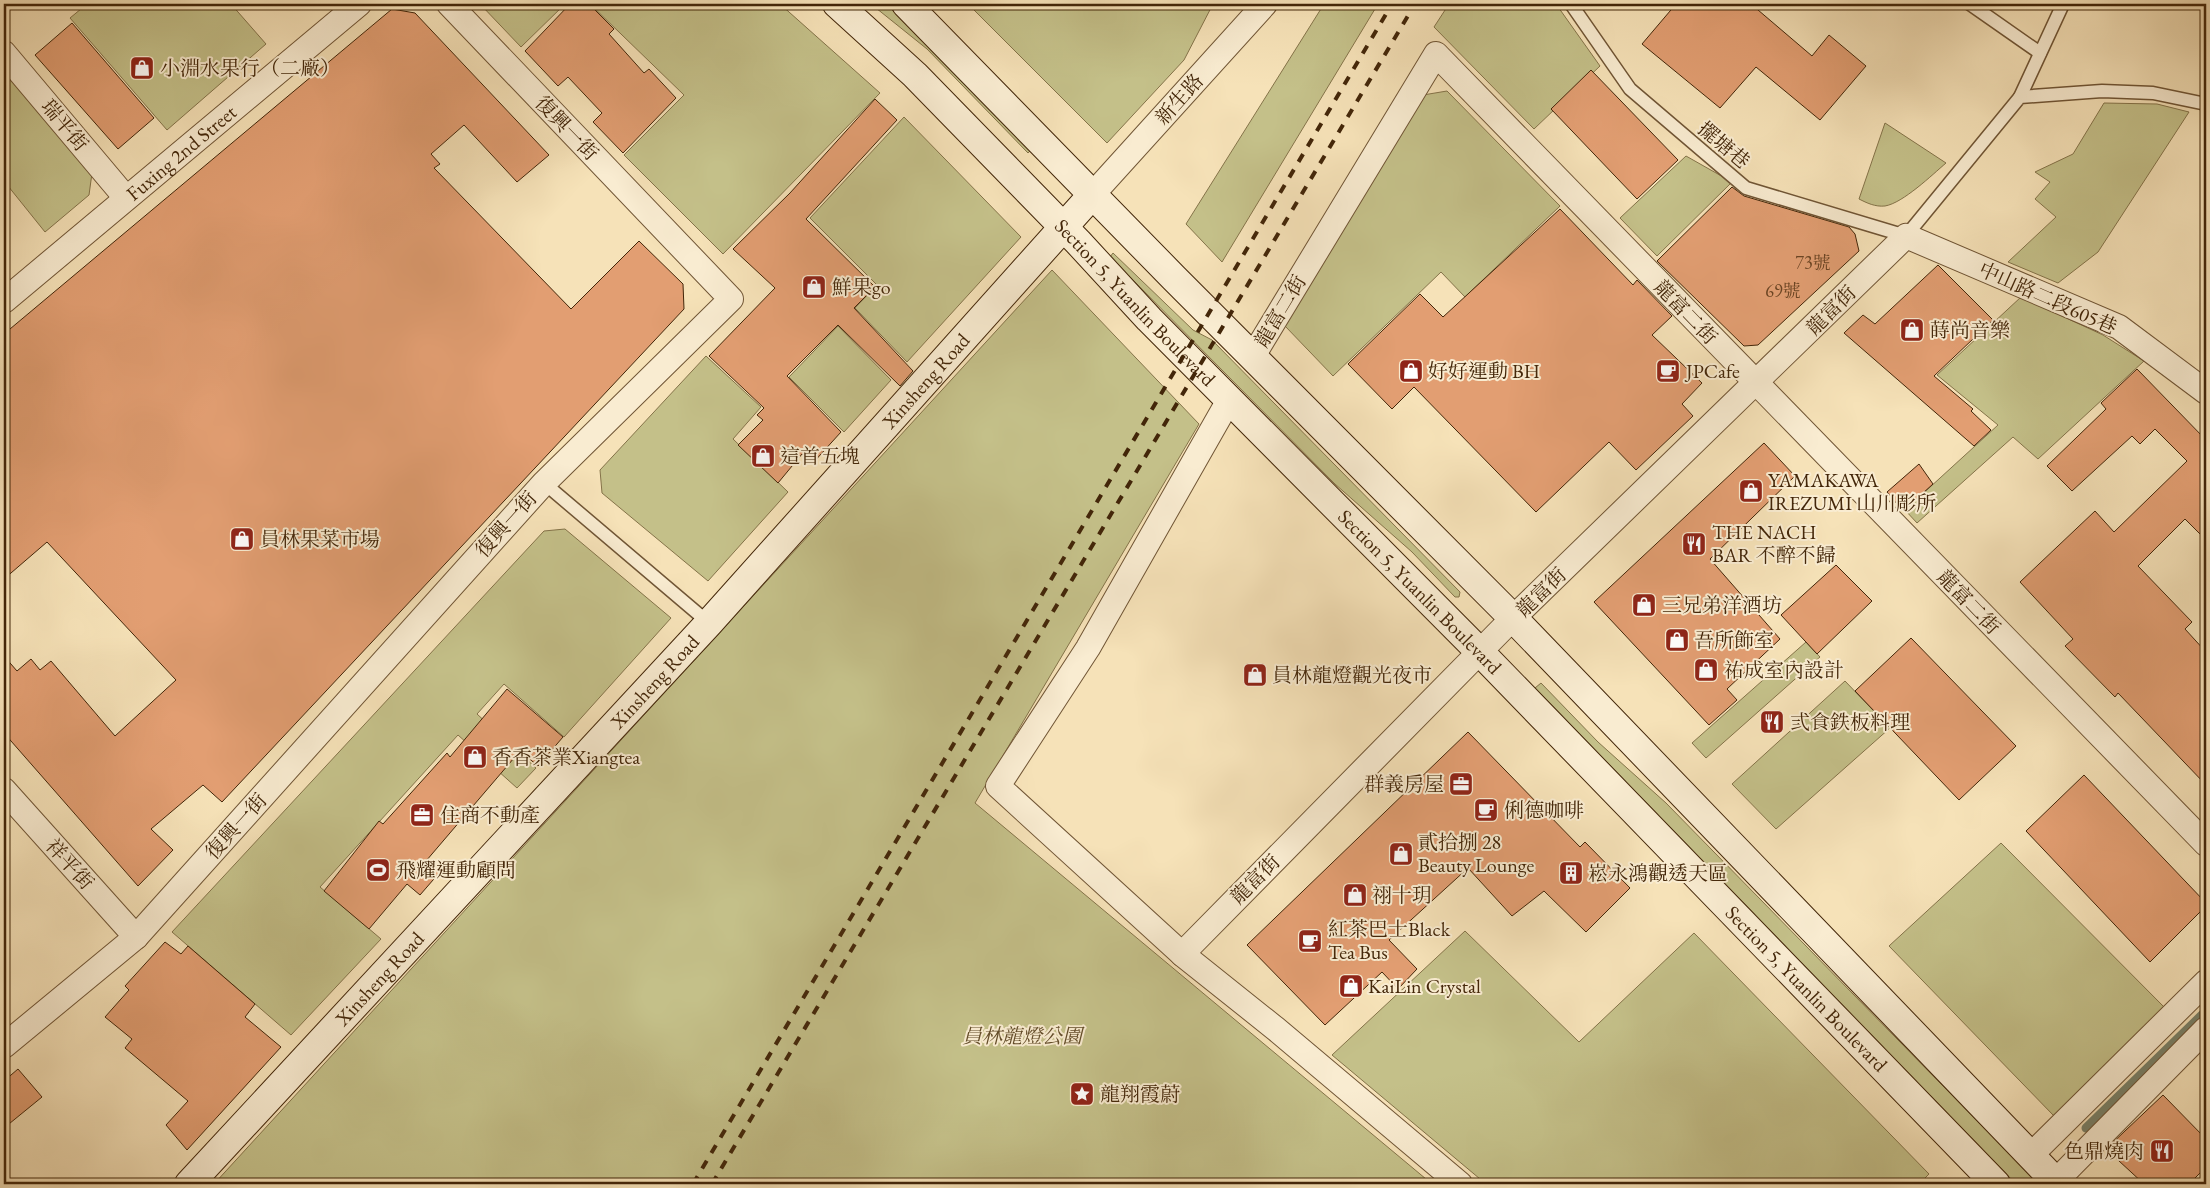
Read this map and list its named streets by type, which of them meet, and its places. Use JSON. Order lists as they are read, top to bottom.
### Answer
{
  "streets": {
    "main road": ["Section 5, Yuanlin Boulevard", "Xinsheng Road"],
    "street": [
      "新生路",
      "瑞平街",
      "復興一街",
      "Fuxing 2nd Street",
      "中山路二段605巷",
      "龍富街",
      "龍富二街",
      "祥平街"
    ],
    "lane": ["擺塘巷"]
  },
  "crossings": [
    ["新生路", "Xinsheng Road"],
    ["瑞平街", "Fuxing 2nd Street"],
    ["復興一街", "祥平街"],
    ["擺塘巷", "中山路二段605巷"],
    ["擺塘巷", "龍富街"],
    ["中山路二段605巷", "龍富街"],
    ["Section 5, Yuanlin Boulevard", "龍富街"],
    ["Section 5, Yuanlin Boulevard", "Xinsheng Road"],
    ["龍富街", "龍富二街"]
  ],
  "parks": ["員林龍燈公園"],
  "places": {
    "shop": [
      "小淵水果行（二廠）",
      "鮮果go",
      "蒔尚音樂",
      "好好運動 BH",
      "這首五塊",
      "YAMAKAWA IREZUMI 山川彫所",
      "員林果菜市場",
      "三兄弟洋酒坊",
      "吾所飾室",
      "祐成室內設計",
      "員林龍燈觀光夜市",
      "香香茶業Xiangtea",
      "貳拾捌 28 Beauty Lounge",
      "祤十玥",
      "KaiLin Crystal"
    ],
    "cafe": ["JPCafe", "俐德咖啡", "紅茶巴士Black Tea Bus"],
    "restaurant": ["THE NACH BAR 不醉不歸", "弎食鉄板料理", "色鼎燒肉"],
    "office": ["群義房屋", "住商不動產"],
    "sports": ["飛耀運動顧問"],
    "building": ["崧永鴻觀透天區"],
    "place": ["龍翔霞蔚"]
  },
  "house_numbers": ["73號", "69號"]
}
